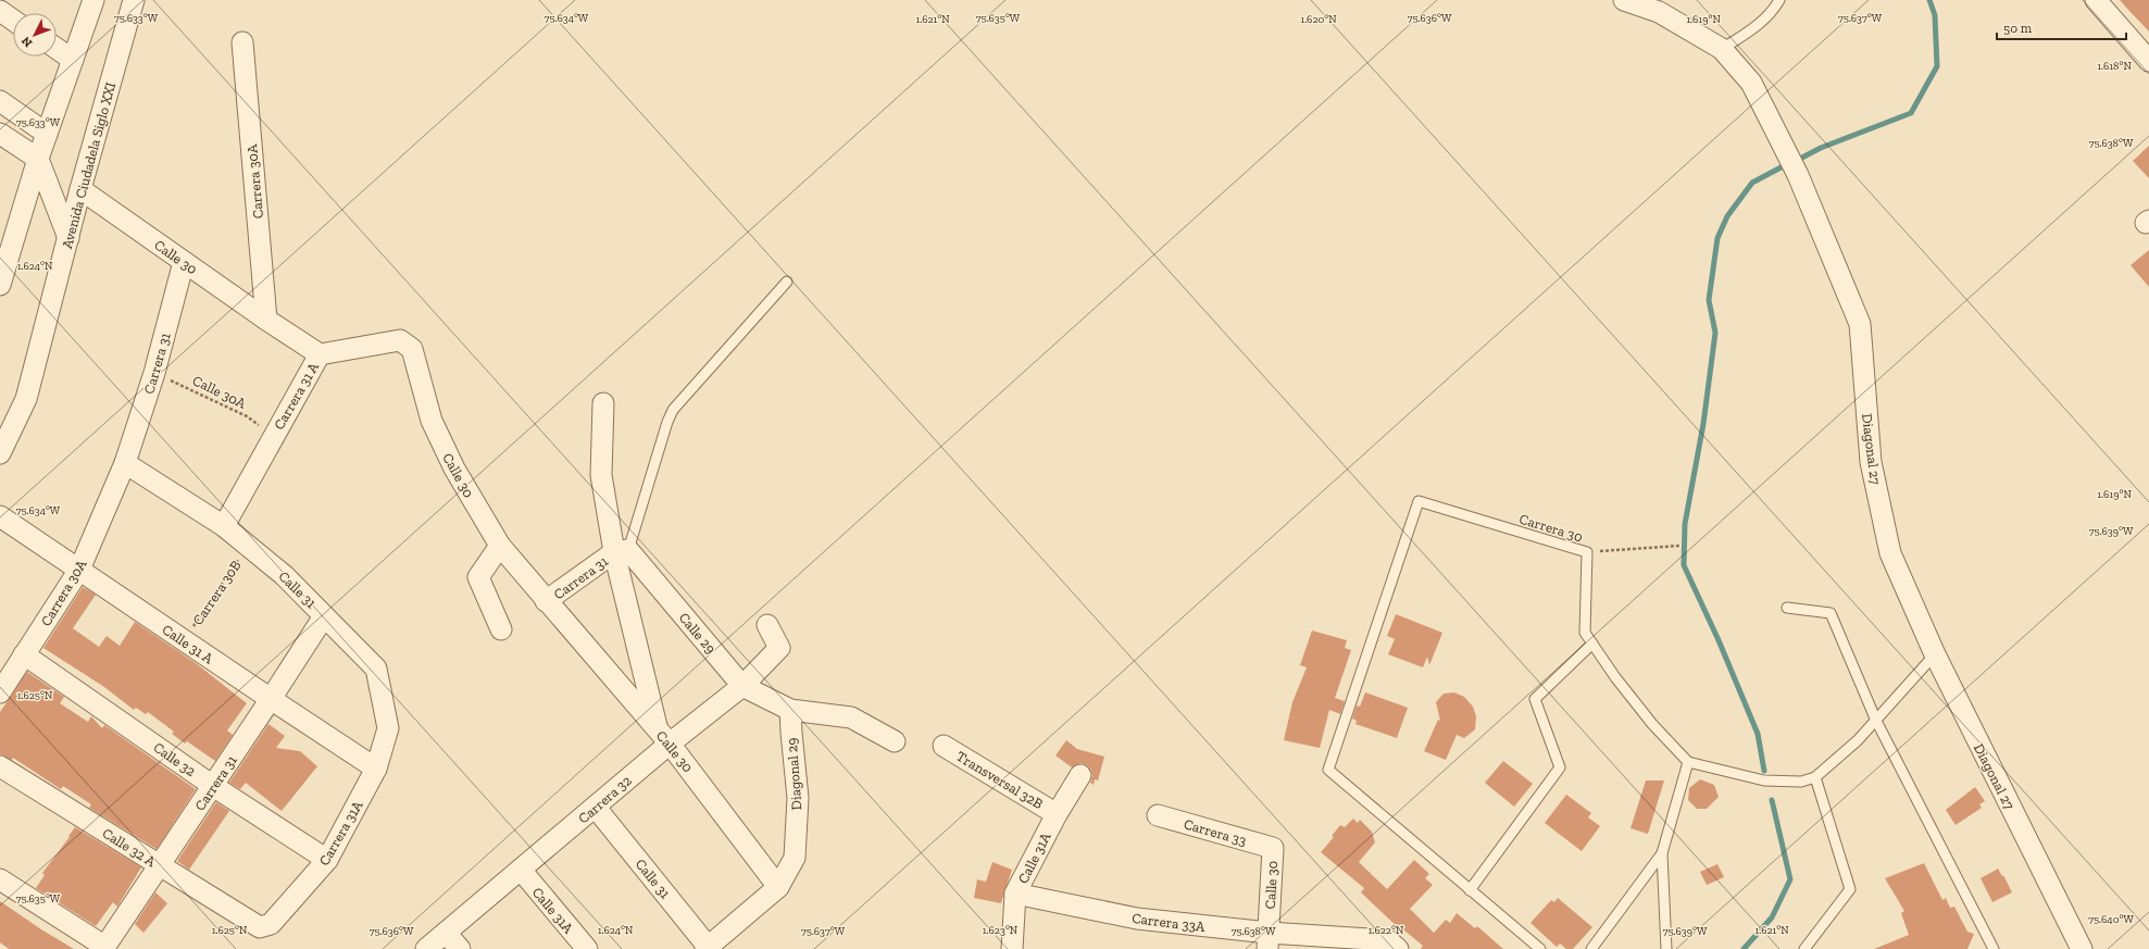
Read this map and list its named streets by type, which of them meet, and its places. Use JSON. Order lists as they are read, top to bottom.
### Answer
{
  "streets": {
    "street": [
      "Avenida Ciudadela Siglo XXI",
      "Carrera 30A",
      "Calle 30",
      "Carrera 31",
      "Carrera 31 A",
      "Diagonal 27",
      "Calle 31",
      "Calle 29",
      "Calle 31 A",
      "Calle 32",
      "Diagonal 29",
      "Transversal 32B",
      "Carrera 32",
      "Carrera 33",
      "Carrera 31A",
      "Calle 32 A",
      "Calle 31A",
      "Carrera 33A"
    ],
    "lane": ["Carrera 30"],
    "path": ["Calle 30A", "Carrera 30B"]
  },
  "crossings": [
    ["Avenida Ciudadela Siglo XXI", "Calle 30"],
    ["Carrera 30A", "Calle 30"],
    ["Carrera 30A", "Carrera 31"],
    ["Carrera 30A", "Calle 31"],
    ["Carrera 30A", "Calle 31 A"],
    ["Carrera 30A", "Calle 32"],
    ["Calle 30", "Carrera 31"],
    ["Calle 30", "Carrera 31 A"],
    ["Calle 30", "Diagonal 29"],
    ["Calle 30", "Carrera 32"],
    ["Calle 30", "Carrera 33"],
    ["Calle 30", "Carrera 33A"],
    ["Carrera 31", "Calle 30A"],
    ["Carrera 31", "Calle 31"],
    ["Carrera 31", "Calle 29"],
    ["Carrera 31", "Calle 31 A"],
    ["Carrera 31", "Calle 32"],
    ["Carrera 31", "Calle 32 A"],
    ["Calle 30A", "Carrera 31 A"],
    ["Calle 31", "Carrera 30B"],
    ["Calle 31", "Calle 31 A"],
    ["Calle 31", "Carrera 32"],
    ["Calle 31", "Carrera 31A"],
    ["Carrera 30B", "Calle 31 A"],
    ["Calle 29", "Diagonal 29"],
    ["Calle 29", "Carrera 32"],
    ["Calle 31 A", "Carrera 31A"],
    ["Calle 32", "Carrera 31A"],
    ["Transversal 32B", "Calle 31A"],
    ["Carrera 32", "Calle 31A"],
    ["Carrera 31A", "Calle 32 A"],
    ["Calle 31A", "Carrera 33A"]
  ],
  "scale_bar": "50 m",
  "north": "bottom left",
  "coordinates": [
    "75.633°W",
    "75.634°W",
    "75.635°W",
    "75.636°W",
    "75.637°W",
    "1.620°N",
    "1.621°N",
    "1.619°N",
    "1.618°N",
    "75.638°W",
    "1.624°N",
    "75.639°W",
    "1.625°N",
    "75.640°W",
    "1.623°N",
    "1.622°N"
  ]
}
